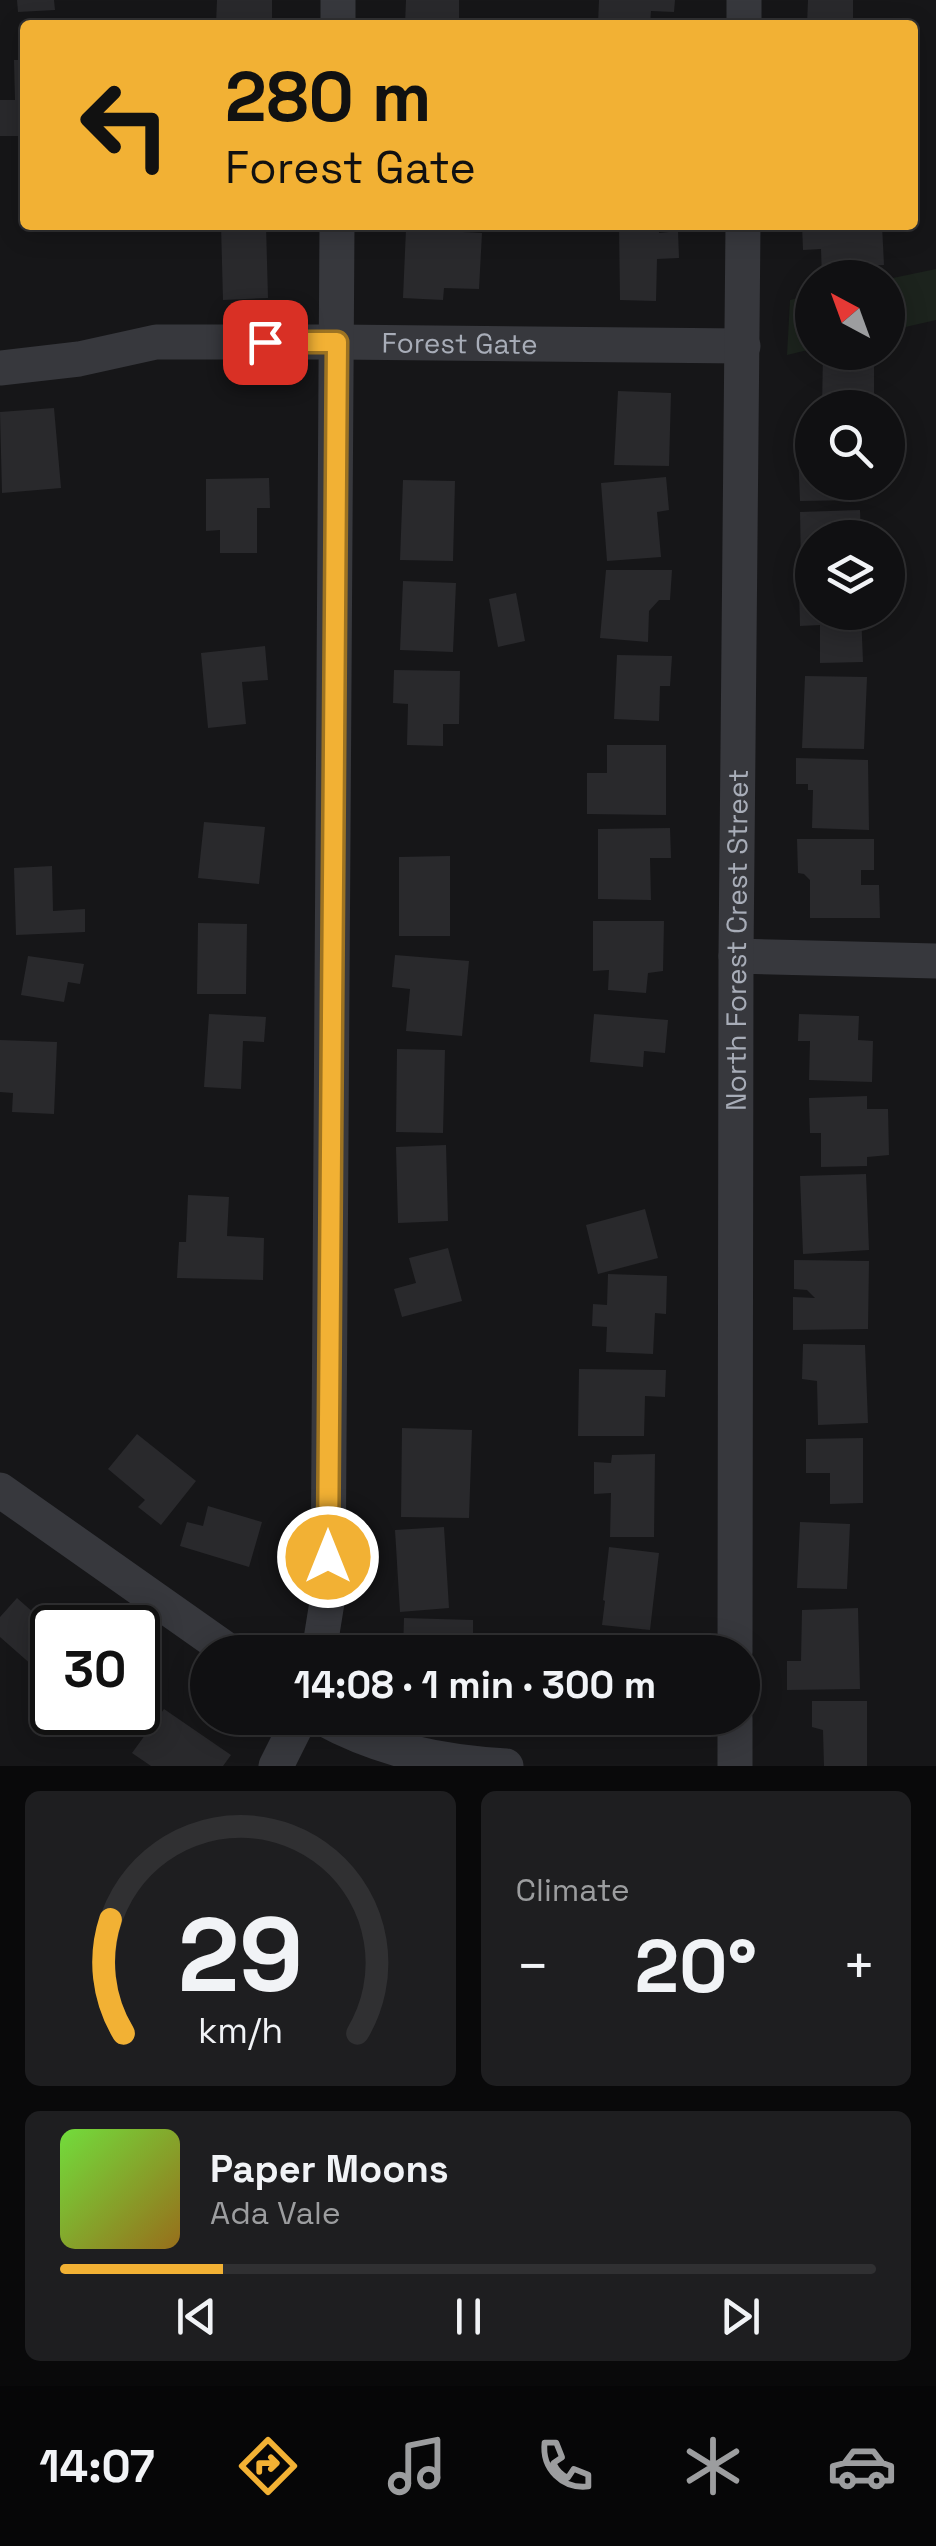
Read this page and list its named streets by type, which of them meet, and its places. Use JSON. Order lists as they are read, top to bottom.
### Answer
{
  "streets": {
    "street": ["Forest Gate", "North Forest Crest Street"]
  },
  "crossings": [
    ["Forest Gate", "North Forest Crest Street"]
  ],
  "north": "top left",
  "page": {
    "turn": ["280 m", "Forest Gate"],
    "limit": "30",
    "trip": "14:08 · 1 min · 300 m",
    "tile": "Climate",
    "heat": ["−", "20°", "+"],
    "song": ["Paper Moons", "Ada Vale"],
    "tabs": "14:07",
    "gauge": ["29", "km/h"]
  }
}
